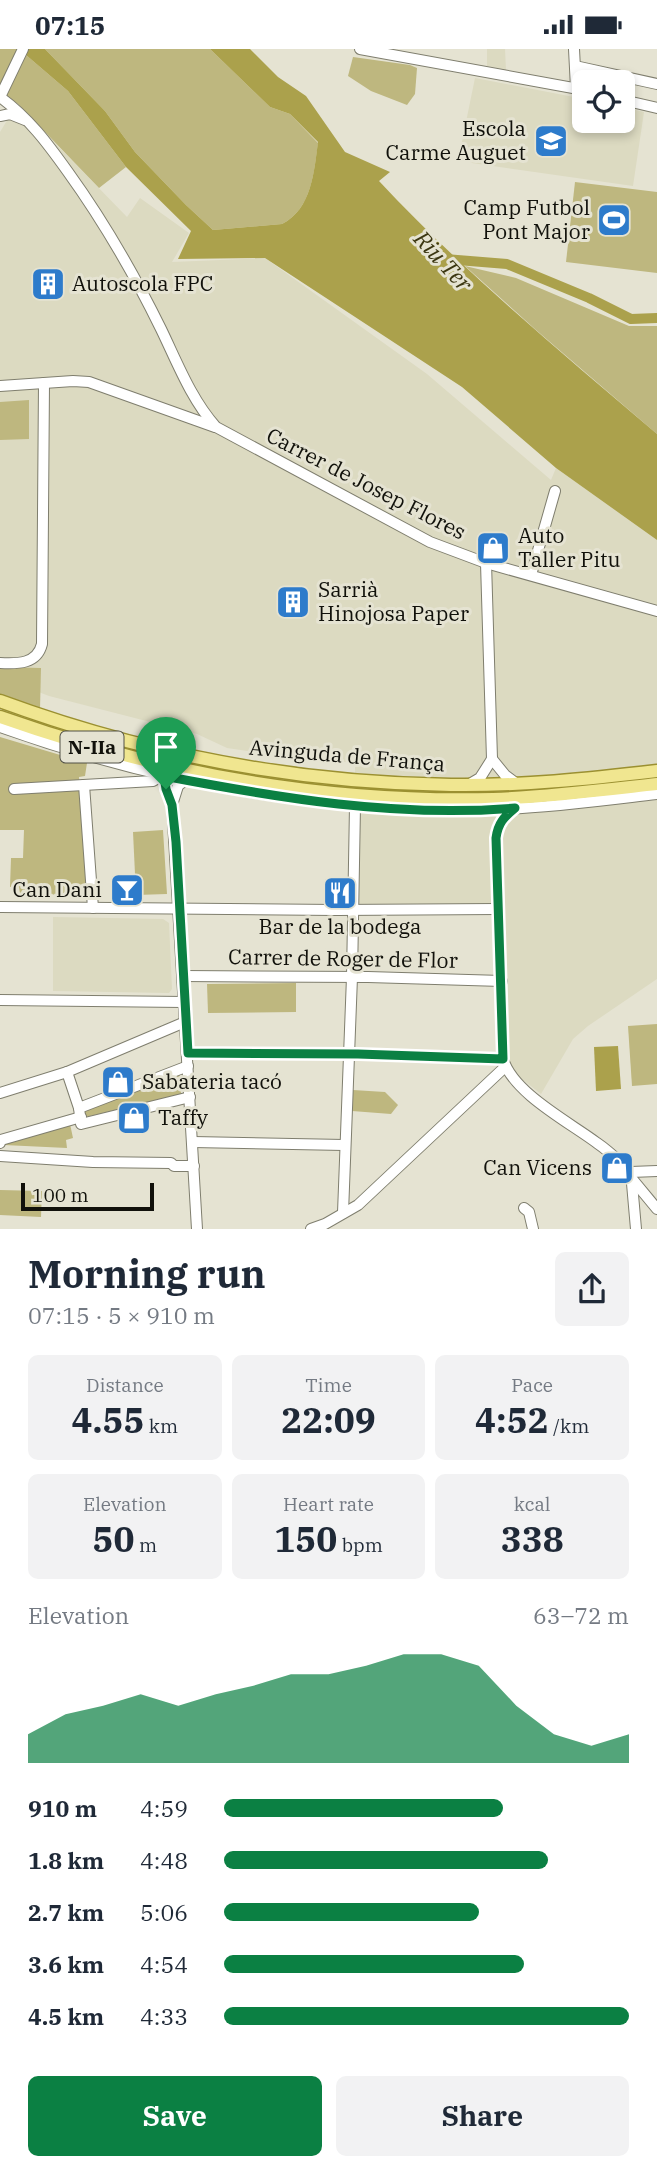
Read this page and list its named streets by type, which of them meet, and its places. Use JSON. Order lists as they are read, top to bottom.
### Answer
{
  "streets": {
    "main road": ["N-IIa", "Avinguda de França"],
    "street": ["Carrer de Josep Flores", "Carrer de Roger de Flor"]
  },
  "water": ["Riu Ter"],
  "places": {
    "school or university": ["Escola Carme Auguet"],
    "sports": ["Camp Futbol Pont Major"],
    "building": ["Autoscola FPC", "Sarrià Hinojosa Paper"],
    "shop": [
      "Auto Taller Pitu",
      "Sabateria tacó",
      "Taffy",
      "Can Vicens"
    ],
    "bar": ["Can Dani"],
    "restaurant": ["Bar de la bodega"]
  },
  "scale_bar": "100 m",
  "page": {
    "status": "07:15",
    "scale": "100 m",
    "heading": ["Morning run", "07:15 · 5 × 910 m"],
    "stats": [
      ["Distance", "4.55 km"],
      ["Time", "22:09"],
      ["Pace", "4:52 /km"],
      ["Elevation", "50 m"],
      ["Heart rate", "150 bpm"],
      ["kcal", "338"]
    ],
    "chart": ["Elevation", "63–72 m"],
    "list": [
      {
        "name": "910 m",
        "note": "4:59"
      },
      {
        "name": "1.8 km",
        "note": "4:48"
      },
      {
        "name": "2.7 km",
        "note": "5:06"
      },
      {
        "name": "3.6 km",
        "note": "4:54"
      },
      {
        "name": "4.5 km",
        "note": "4:33"
      }
    ],
    "buttons": ["Save", "Share"]
  }
}
